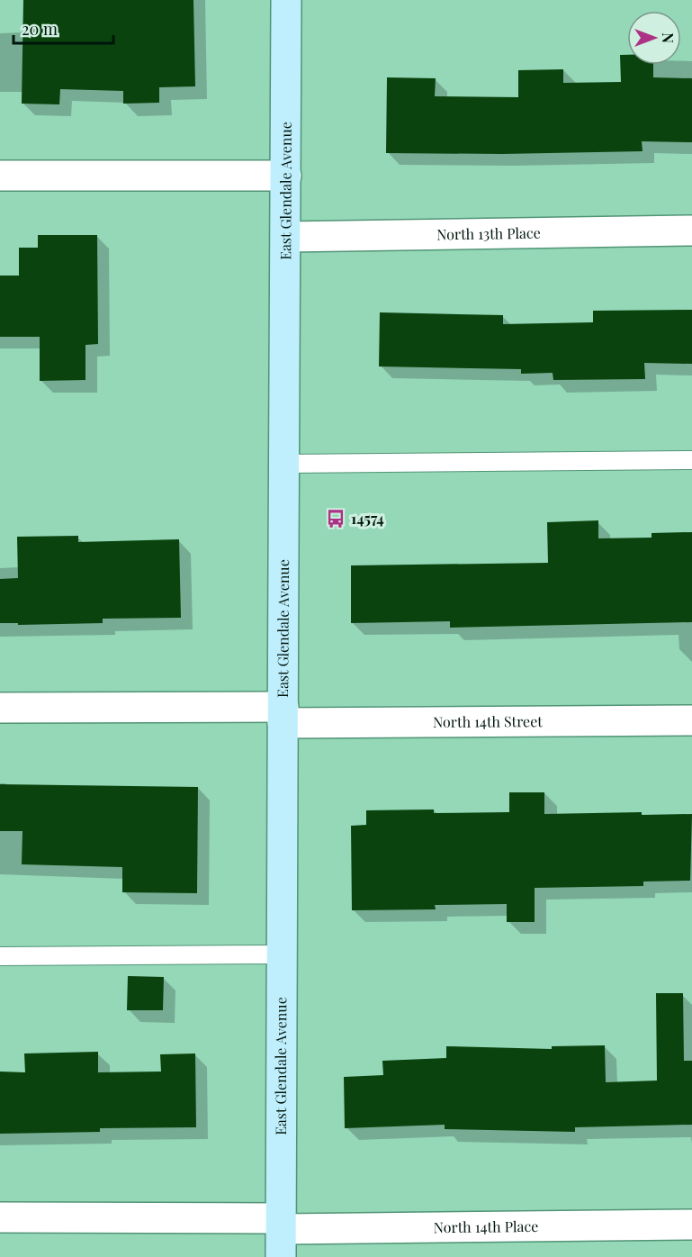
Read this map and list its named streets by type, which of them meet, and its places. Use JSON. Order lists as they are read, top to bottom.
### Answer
{
  "streets": {
    "main road": ["East Glendale Avenue"],
    "street": ["North 13th Place", "North 14th Street", "North 14th Place"]
  },
  "crossings": [
    ["East Glendale Avenue", "North 13th Place"],
    ["East Glendale Avenue", "North 14th Street"],
    ["East Glendale Avenue", "North 14th Place"]
  ],
  "places": {
    "bus stop": ["14574"]
  },
  "scale_bar": "20 m",
  "north": "right"
}
